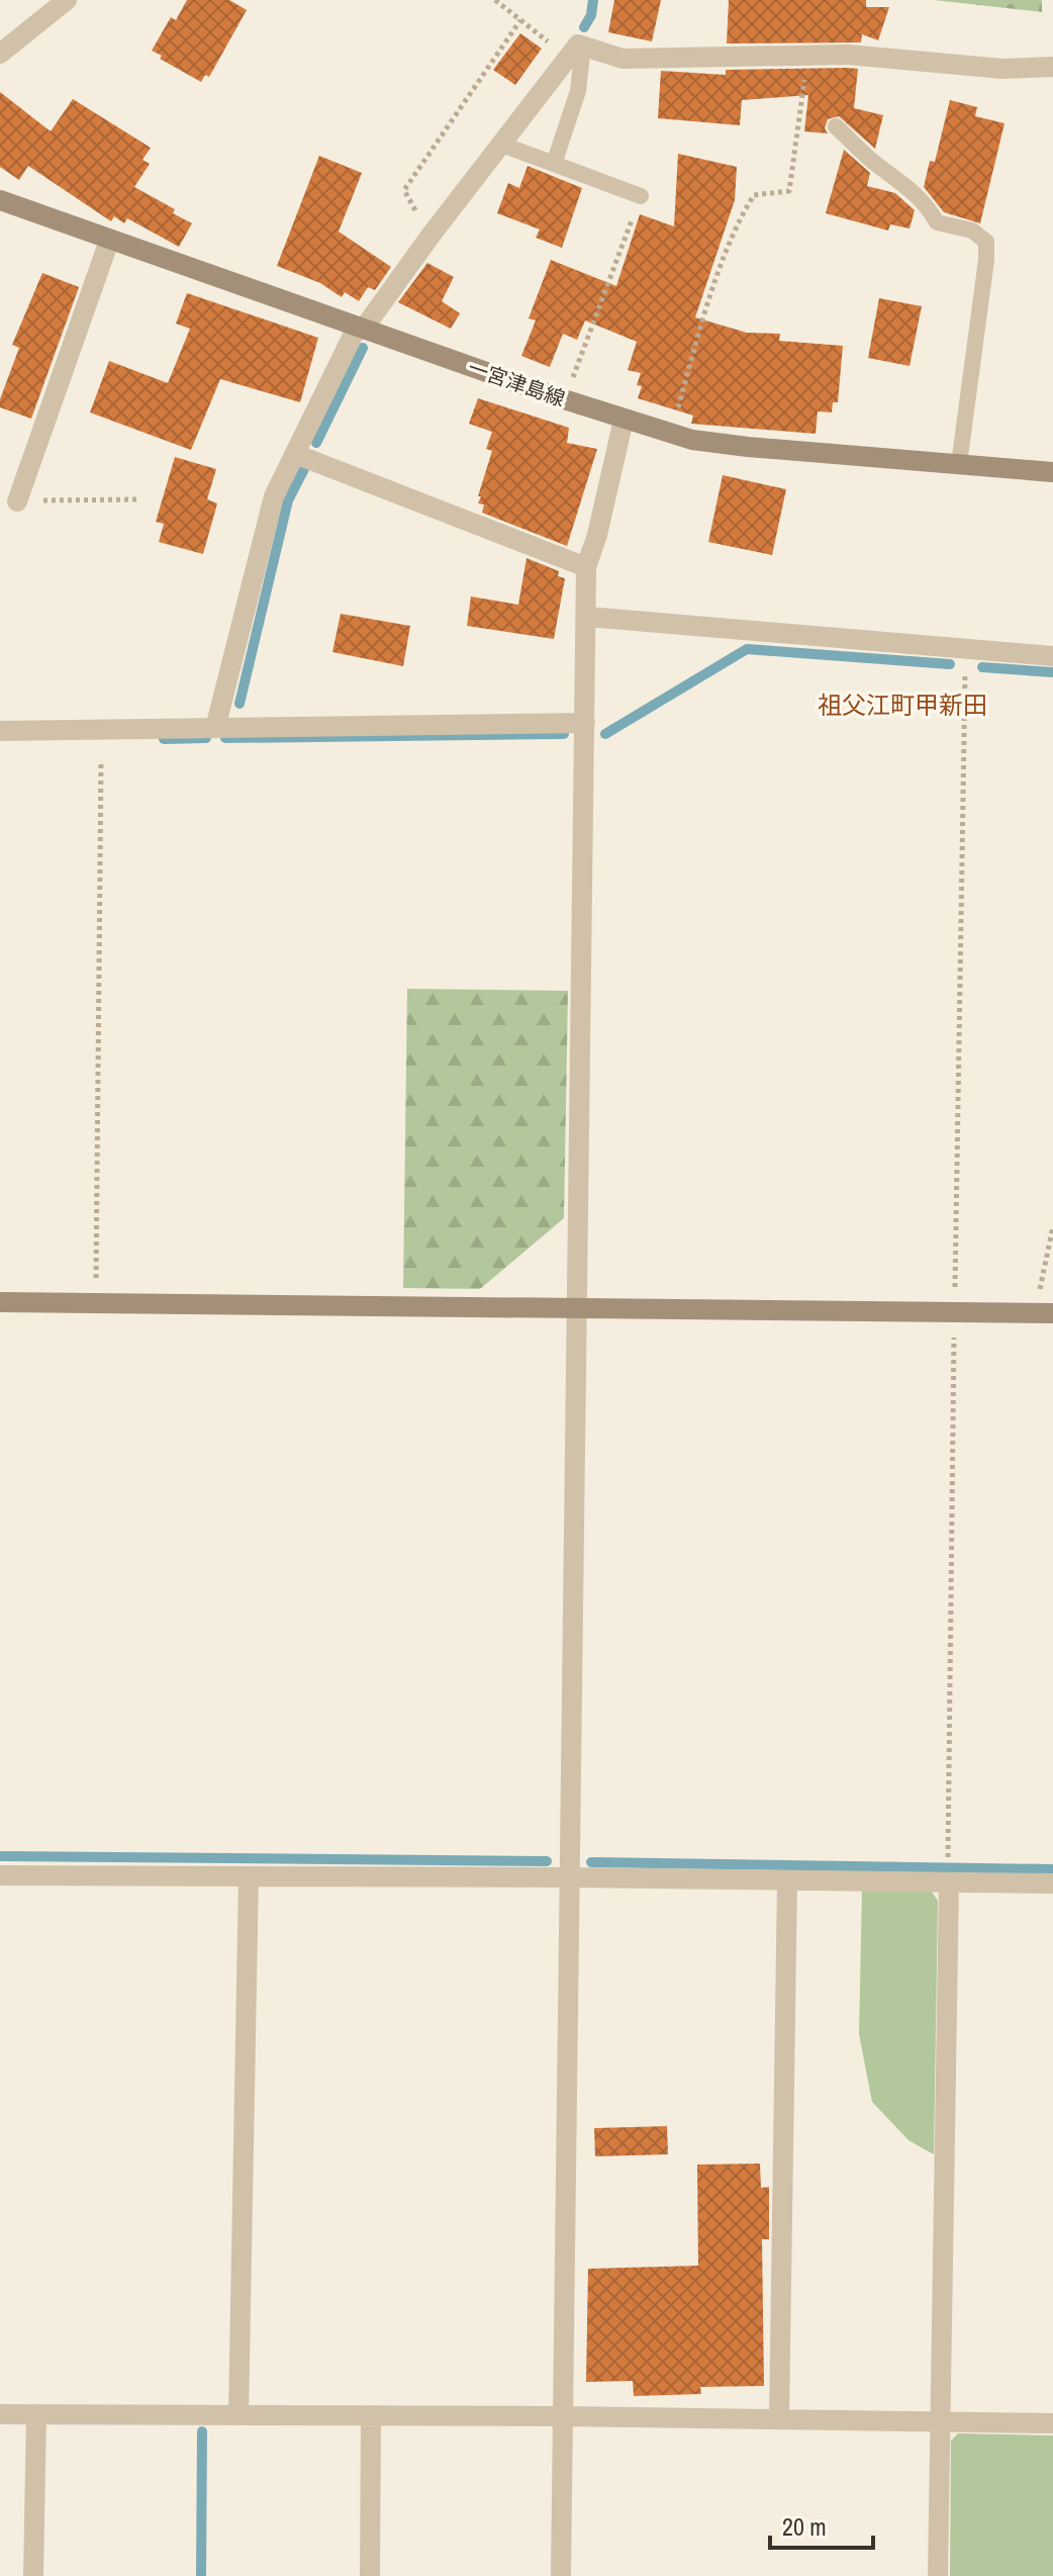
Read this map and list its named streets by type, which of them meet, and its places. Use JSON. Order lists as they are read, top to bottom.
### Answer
{
  "streets": {
    "main road": ["一宮津島線"]
  },
  "districts": ["祖父江町甲新田"],
  "scale_bar": "20 m"
}
